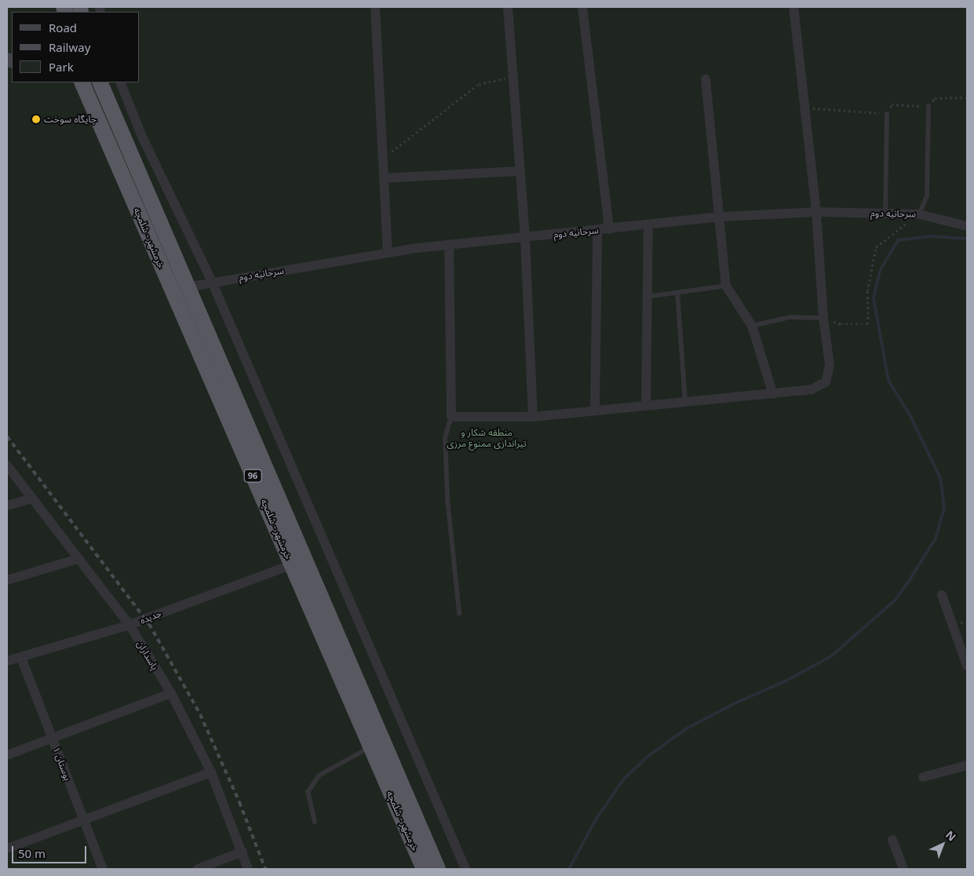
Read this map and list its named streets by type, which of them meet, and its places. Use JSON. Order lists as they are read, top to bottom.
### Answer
{
  "streets": {
    "highway": ["خرمشهر - شلمچه", "96"],
    "street": [
      "سرحانیه دوم",
      "جدیده",
      "پاسداران",
      "بوستان ۱"
    ]
  },
  "crossings": [
    ["سرحانیه دوم", "خرمشهر - شلمچه"],
    ["خرمشهر - شلمچه", "جدیده"],
    ["جدیده", "پاسداران"],
    ["جدیده", "بوستان ۱"]
  ],
  "parks": ["منطقه شکار و تیراندازی ممنوع مرزی"],
  "places": ["جایگاه سوخت"],
  "legend": ["Road", "Railway", "Park"],
  "scale_bar": "50 m",
  "north": "top right"
}
